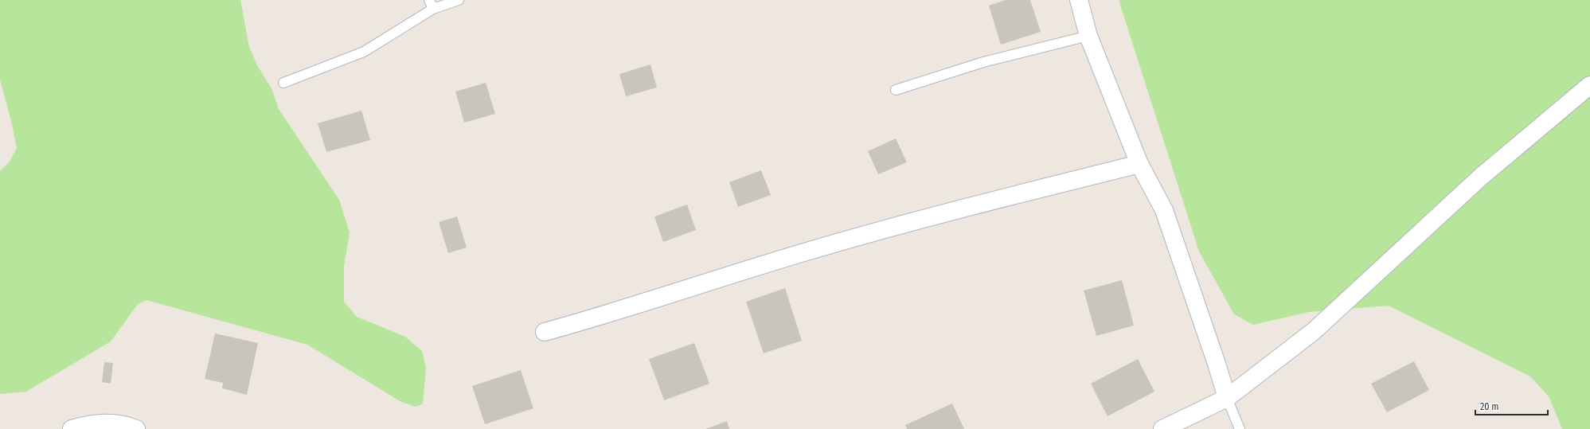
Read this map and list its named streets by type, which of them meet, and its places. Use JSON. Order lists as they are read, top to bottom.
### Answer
{
  "scale_bar": "20 m"
}
